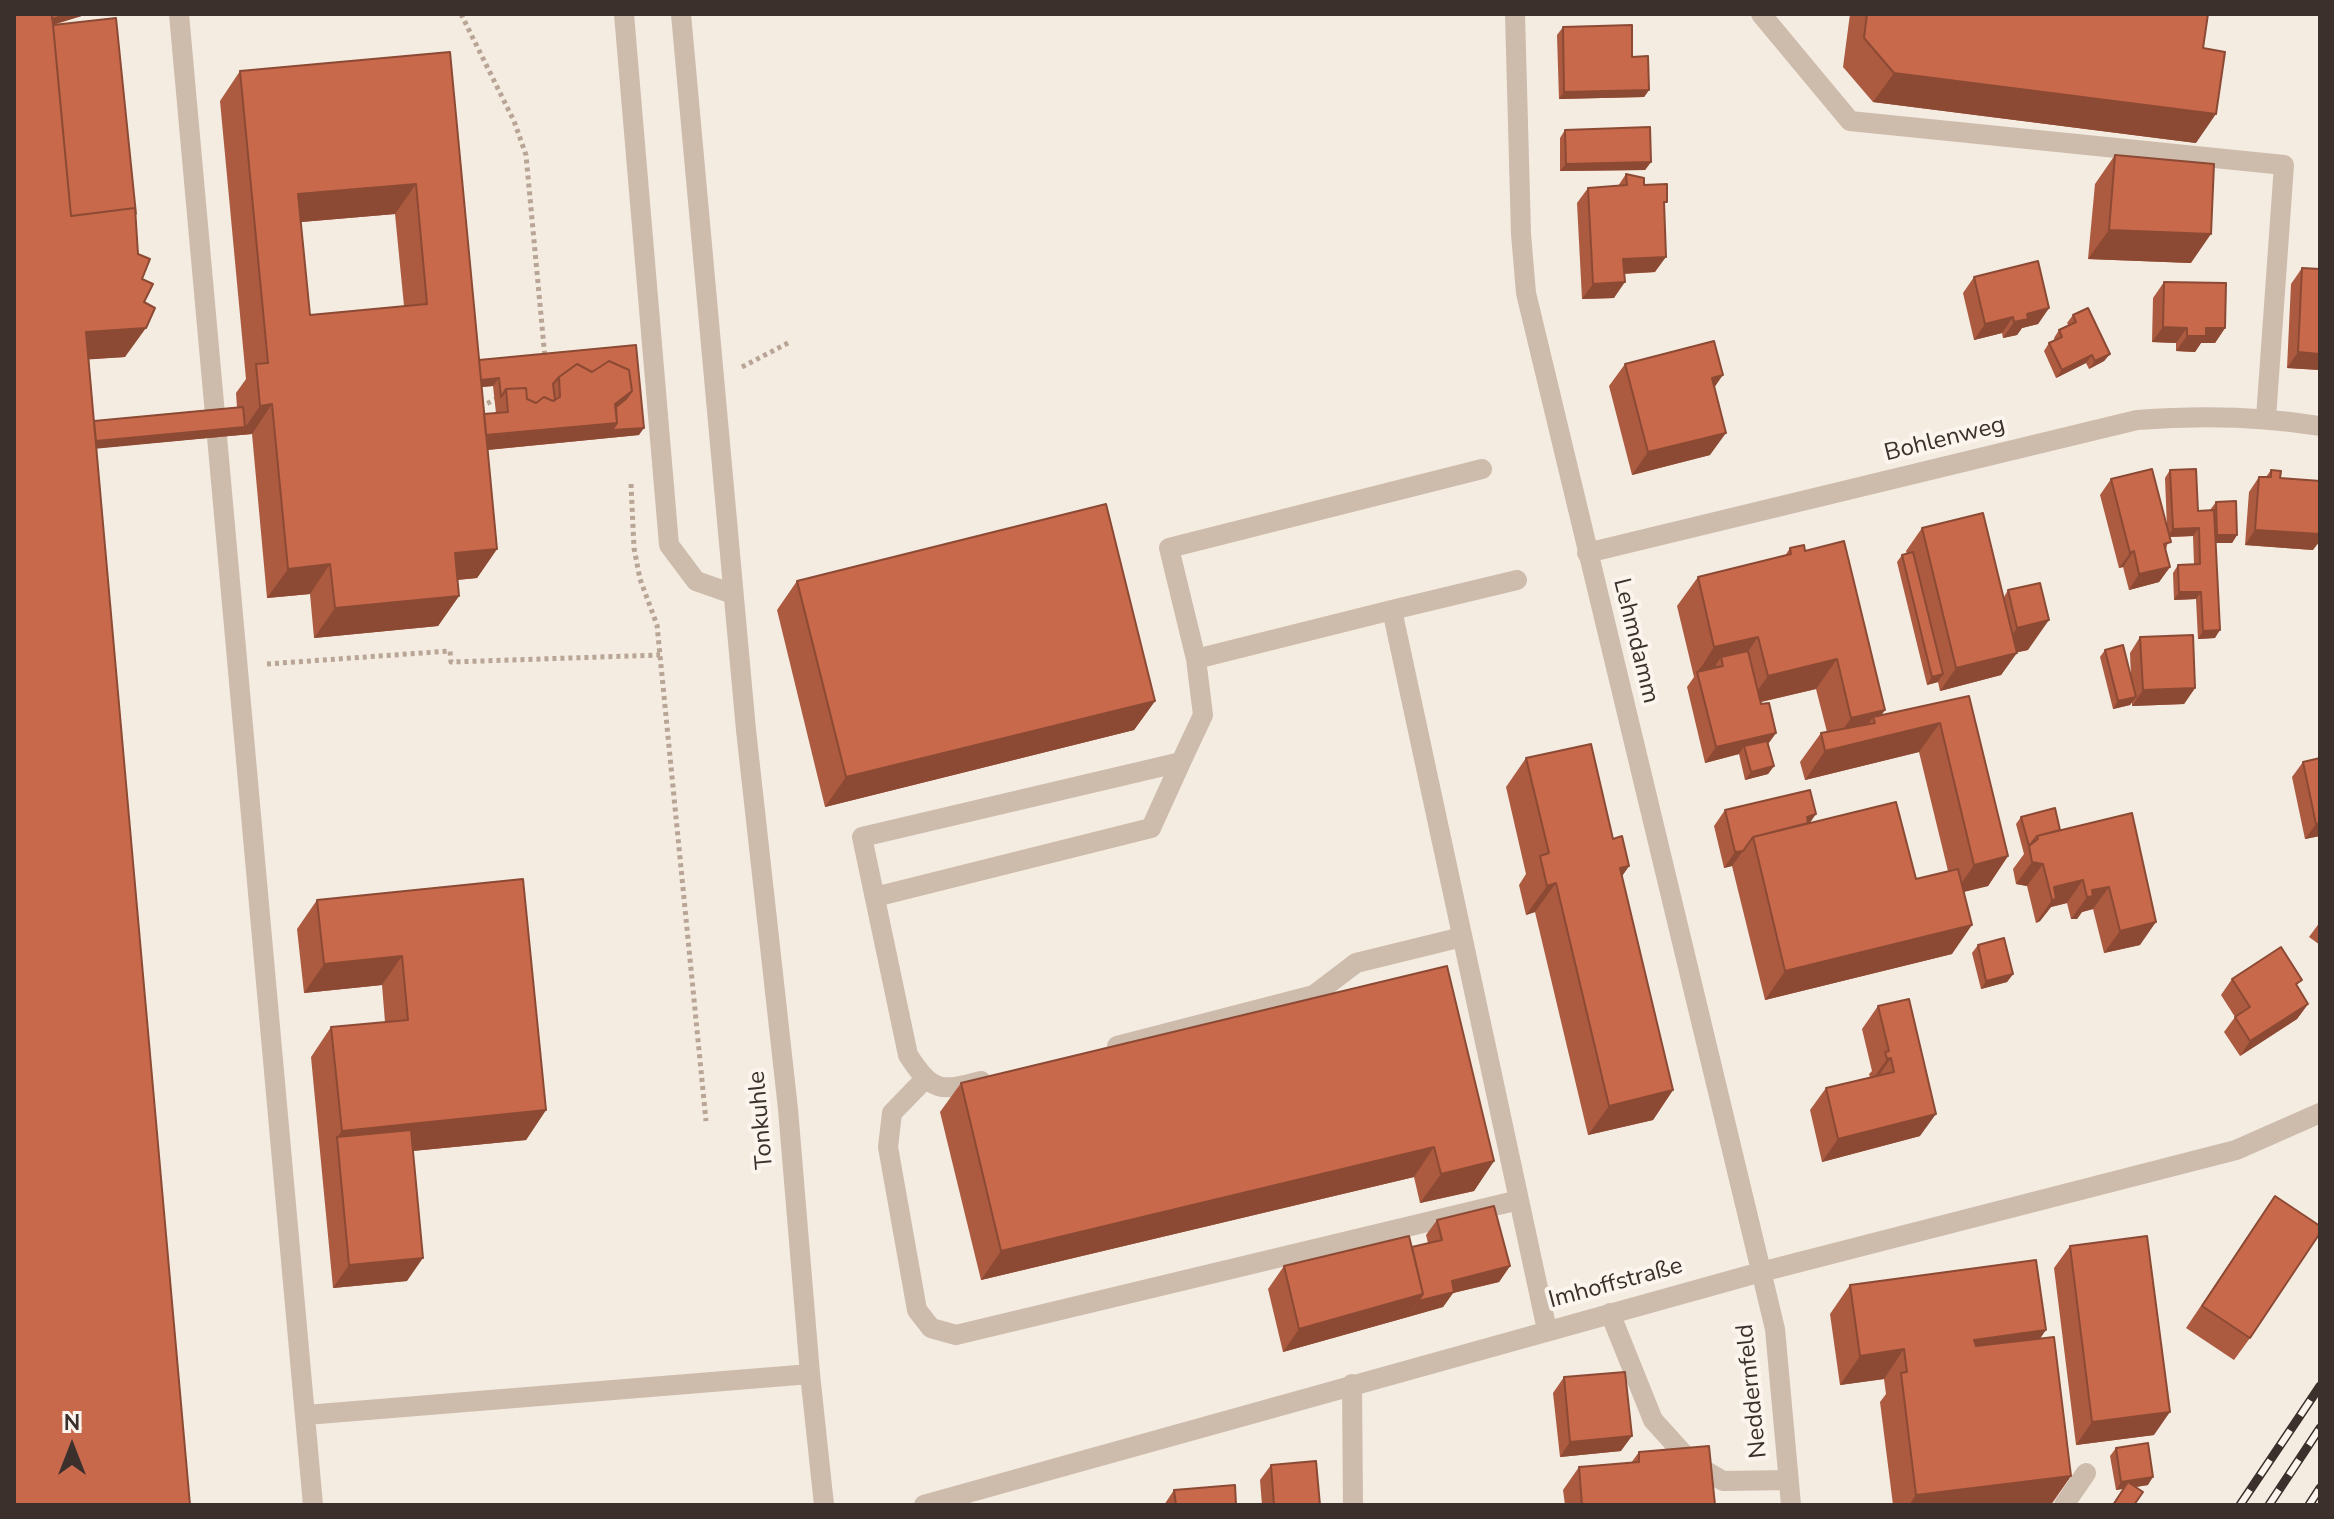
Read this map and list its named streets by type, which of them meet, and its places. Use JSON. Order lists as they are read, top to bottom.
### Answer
{
  "streets": {
    "street": [
      "Bohlenweg",
      "Lehmdamm",
      "Tonkuhle",
      "Imhoffstraße",
      "Neddernfeld"
    ]
  },
  "crossings": [
    ["Bohlenweg", "Lehmdamm"],
    ["Lehmdamm", "Imhoffstraße"],
    ["Lehmdamm", "Neddernfeld"],
    ["Imhoffstraße", "Neddernfeld"]
  ],
  "north": "top"
}
